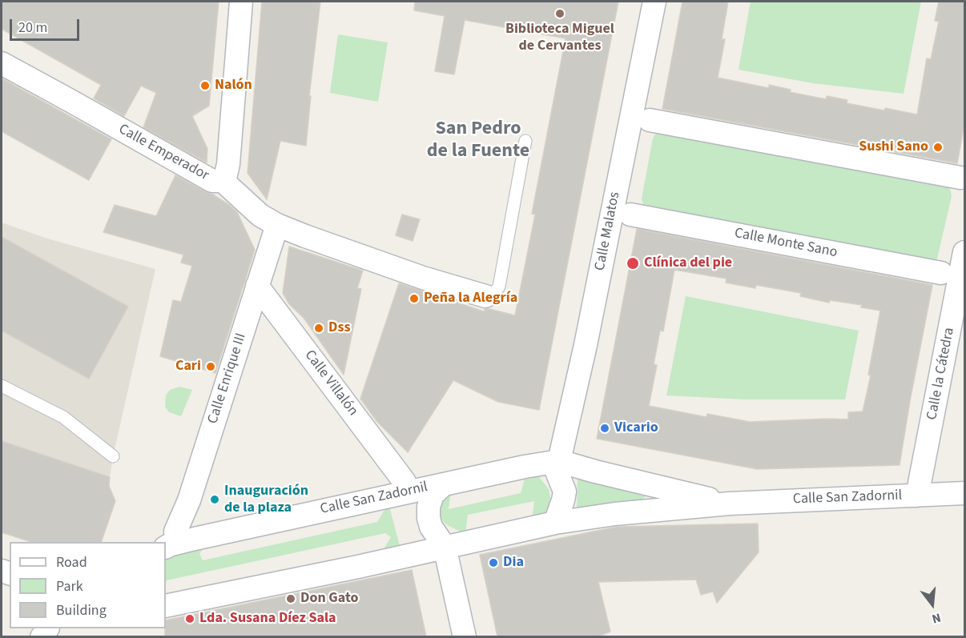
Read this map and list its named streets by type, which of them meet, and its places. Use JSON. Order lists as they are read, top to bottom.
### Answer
{
  "streets": {
    "street": [
      "Calle Emperador",
      "Calle Malatos",
      "Calle Monte Sano",
      "Calle la Cátedra",
      "Calle Enrique III",
      "Calle Villalón",
      "Calle San Zadornil"
    ]
  },
  "crossings": [
    ["Calle Emperador", "Calle Enrique III"],
    ["Calle Malatos", "Calle San Zadornil"],
    ["Calle la Cátedra", "Calle San Zadornil"],
    ["Calle Enrique III", "Calle Villalón"],
    ["Calle Enrique III", "Calle San Zadornil"]
  ],
  "districts": ["San Pedro de la Fuente"],
  "places": [
    "Biblioteca Miguel de Cervantes",
    "Nalón",
    "Sushi Sano",
    "Clínica del pie",
    "Peña la Alegría",
    "Dss",
    "Cari",
    "Vicario",
    "Inauguración de la plaza",
    "Dia",
    "Don Gato",
    "Lda. Susana Díez Sala"
  ],
  "legend": ["Road", "Park", "Building"],
  "scale_bar": "20 m",
  "north": "bottom"
}
